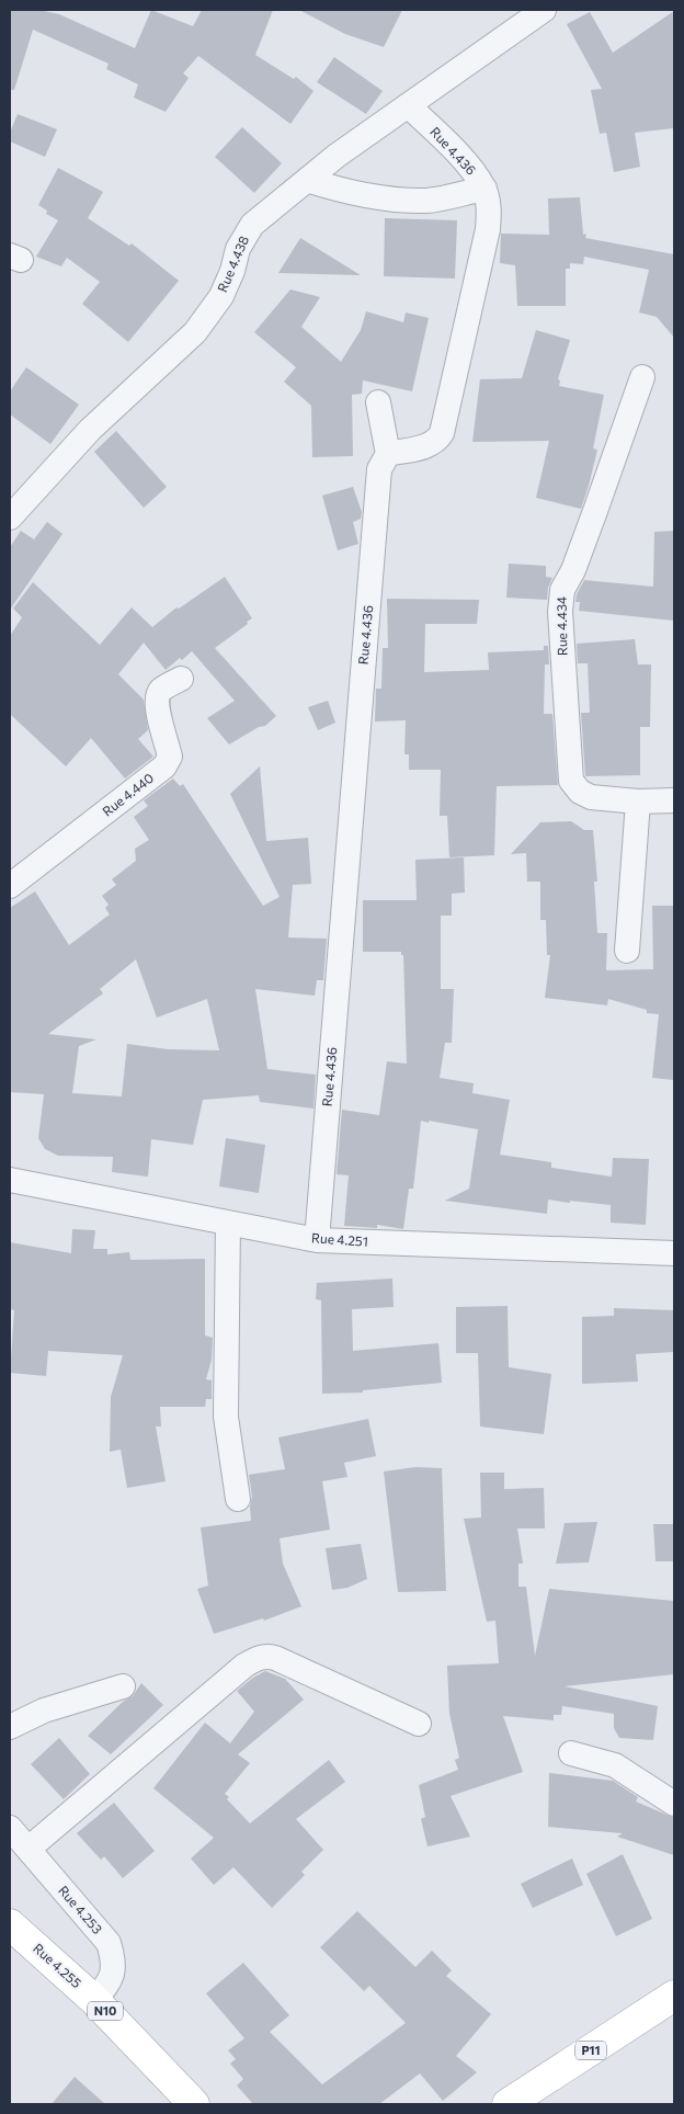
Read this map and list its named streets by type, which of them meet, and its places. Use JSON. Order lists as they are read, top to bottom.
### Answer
{
  "streets": {
    "main road": ["Rue 4.255", "N10", "P11"],
    "street": [
      "Rue 4.436",
      "Rue 4.438",
      "Rue 4.434",
      "Rue 4.440",
      "Rue 4.251",
      "Rue 4.253"
    ]
  },
  "crossings": [
    ["Rue 4.436", "Rue 4.438"],
    ["Rue 4.436", "Rue 4.251"],
    ["Rue 4.253", "Rue 4.255"]
  ]
}
